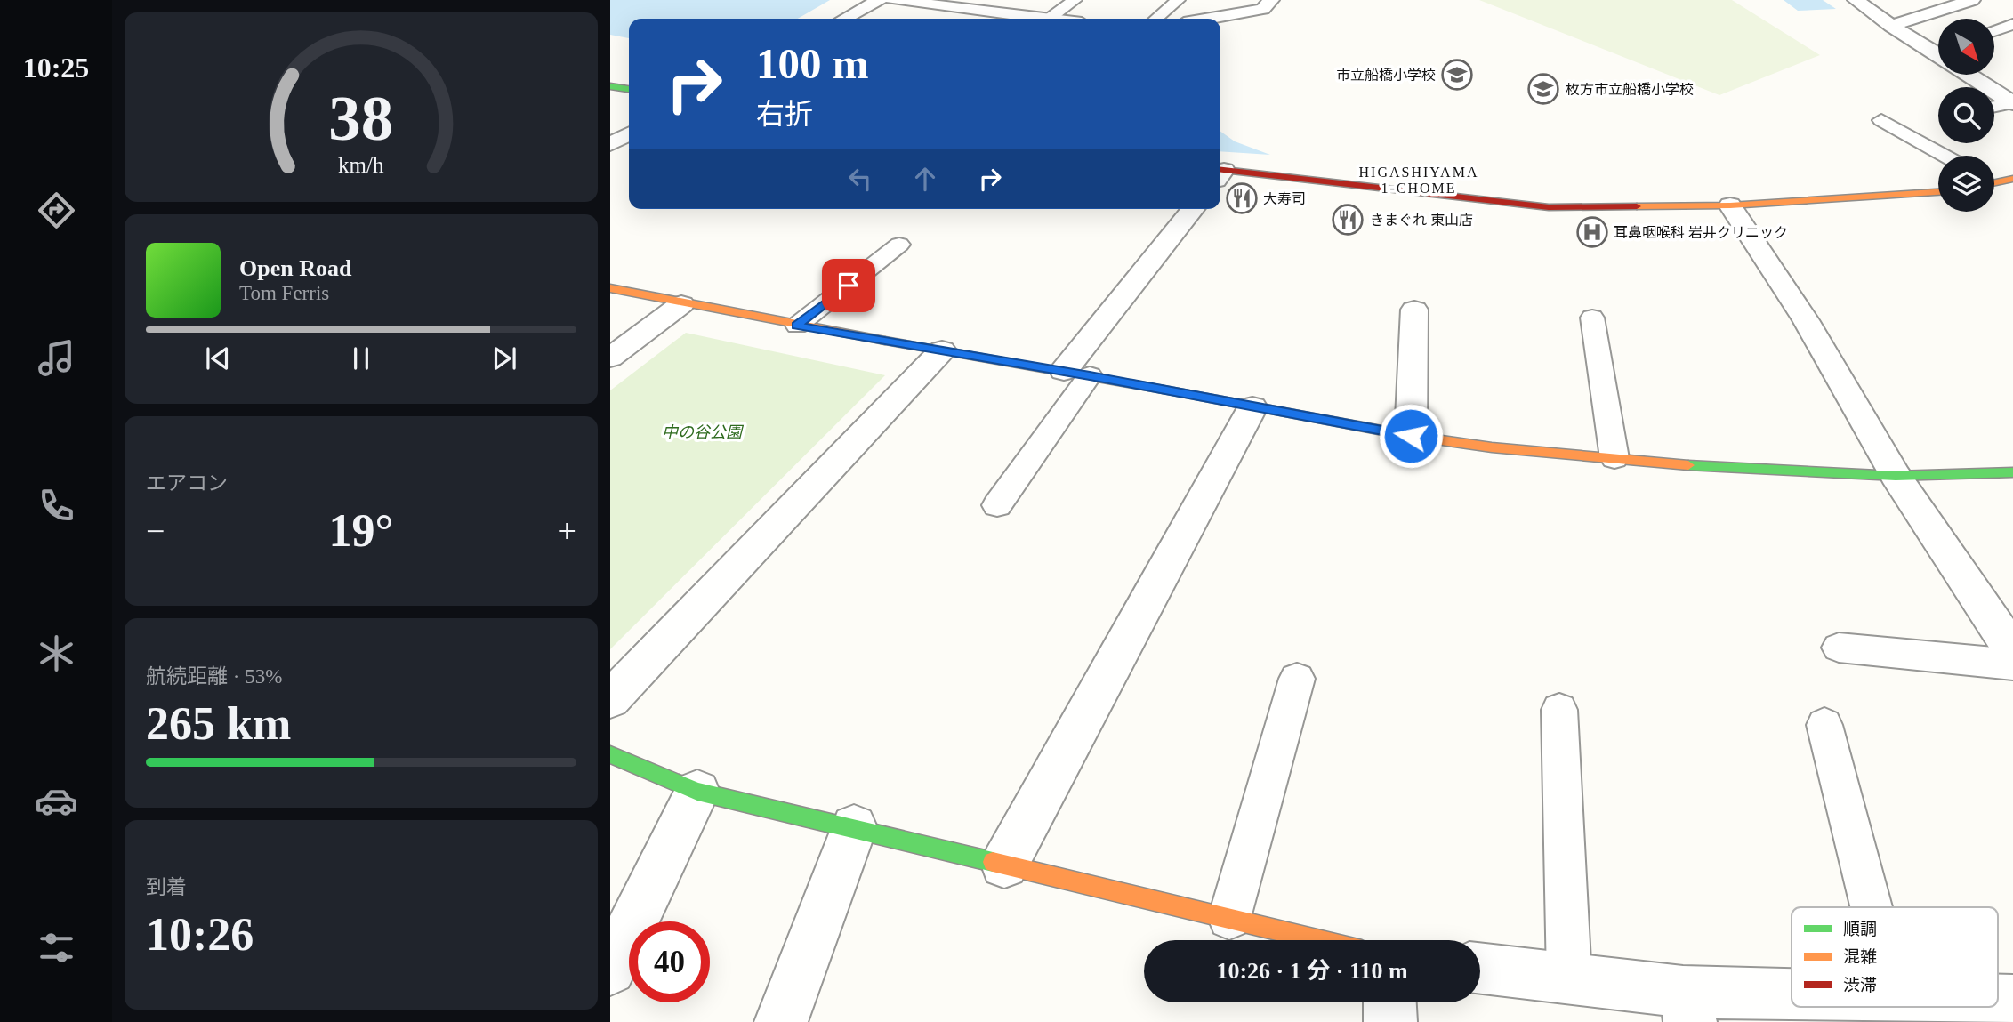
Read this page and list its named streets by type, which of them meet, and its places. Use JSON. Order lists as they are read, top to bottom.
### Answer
{
  "districts": ["HIGASHIYAMA 1-CHOME"],
  "parks": ["中の谷公園"],
  "places": {
    "school or university": ["市立船橋小学校", "枚方市立船橋小学校"],
    "restaurant": ["大寿司", "きまぐれ 東山店"],
    "hospital": ["耳鼻咽喉科 岩井クリニック"]
  },
  "legend": ["順調", "混雑", "渋滞"],
  "north": "bottom right",
  "page": {
    "tabs": "10:25",
    "turn": ["100 m", "右折"],
    "song": ["Open Road", "Tom Ferris"],
    "tile": [
      "エアコン",
      ["航続距離 · 53%", "265 km"],
      ["到着", "10:26"]
    ],
    "heat": ["−", "19°", "+"],
    "limit": "40",
    "trip": "10:26 · 1 分 · 110 m",
    "gauge": ["38", "km/h"]
  }
}
